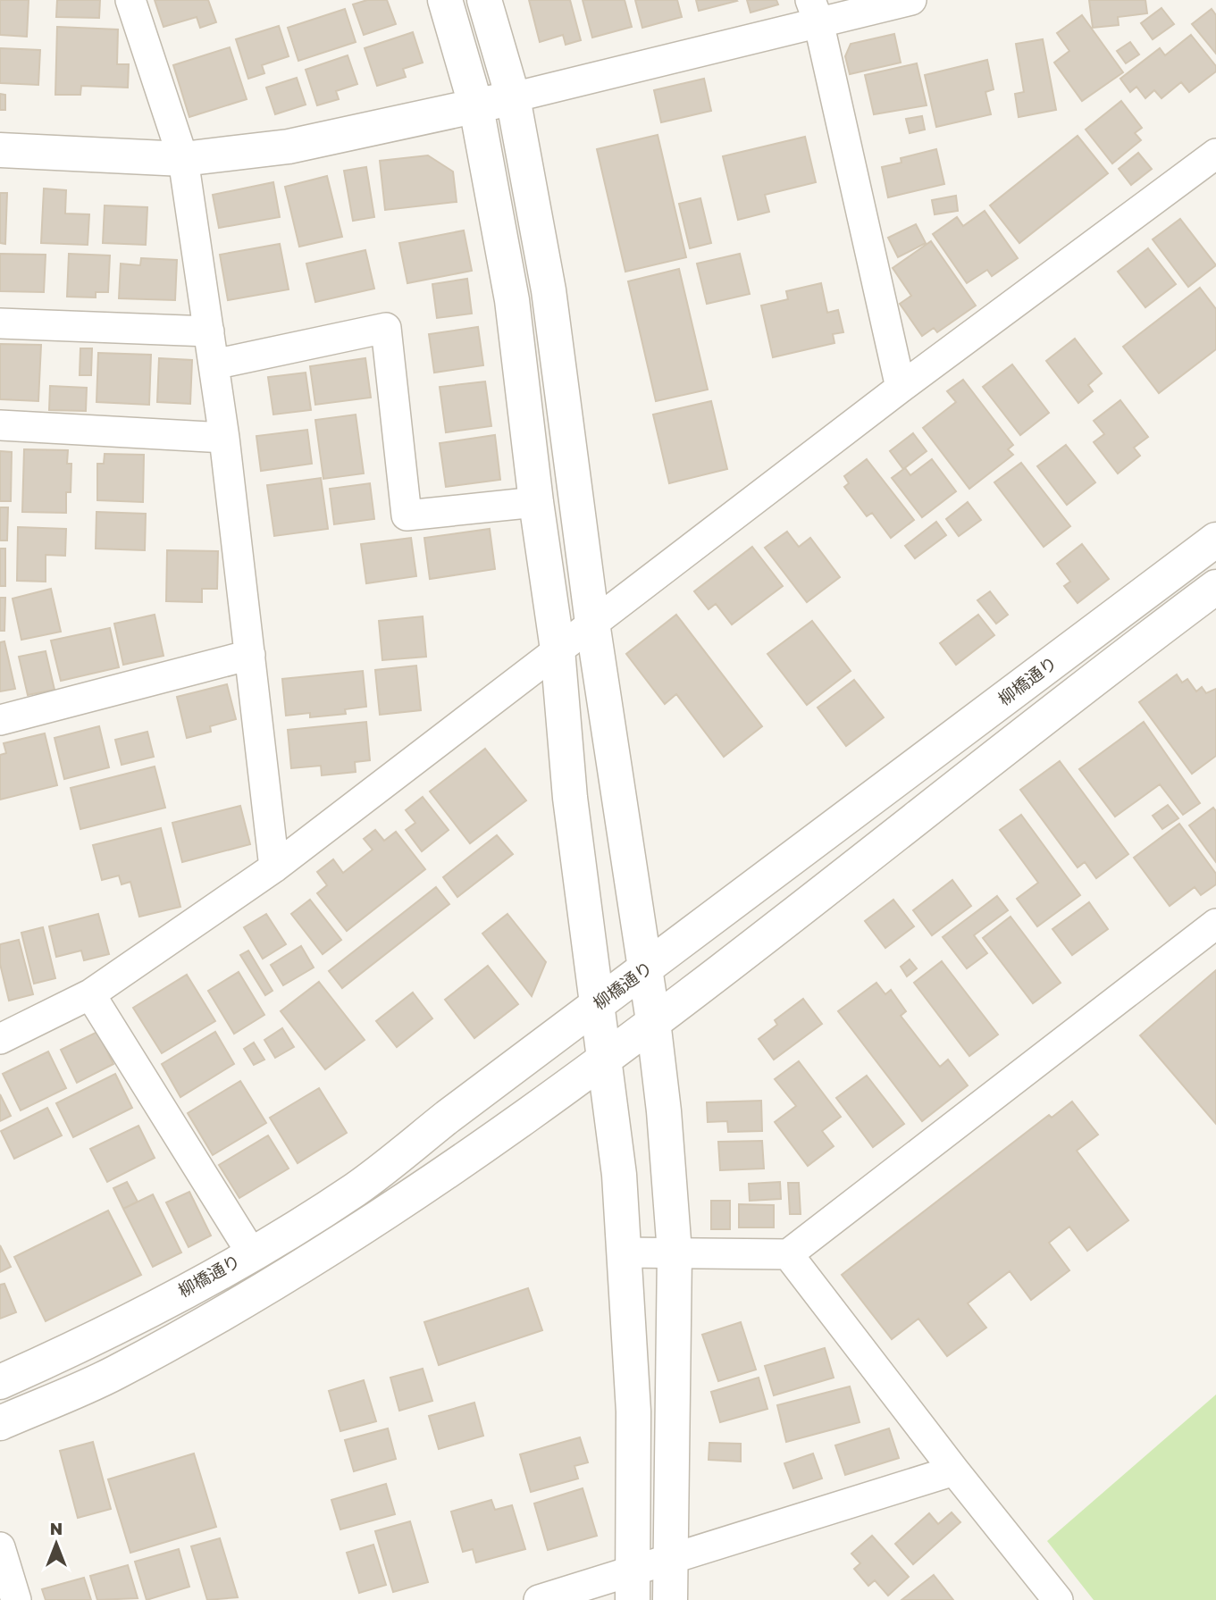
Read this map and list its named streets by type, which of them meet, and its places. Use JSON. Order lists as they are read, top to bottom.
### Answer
{
  "streets": {
    "street": ["柳橋通り"]
  },
  "north": "top"
}
